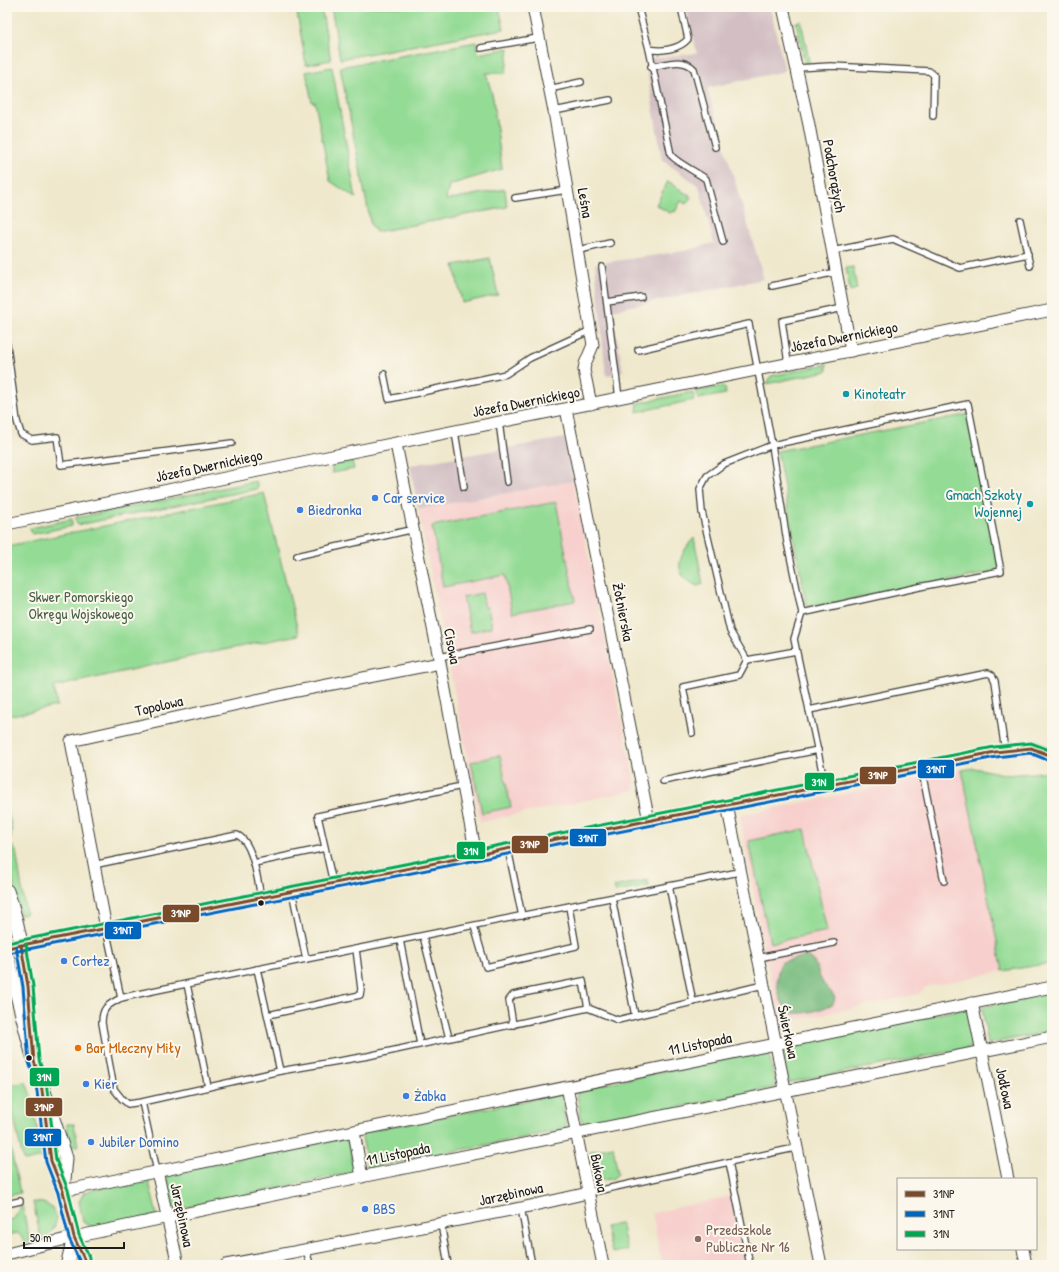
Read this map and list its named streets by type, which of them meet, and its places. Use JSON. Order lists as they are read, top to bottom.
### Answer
{
  "streets": {
    "street": [
      "Podchorążych",
      "Leśna",
      "Józefa Dwernickiego",
      "Żołnierska",
      "Cisowa",
      "Topolowa",
      "Świerkowa",
      "11 Listopada",
      "Jodłowa",
      "Bukowa",
      "Jarzębinowa"
    ]
  },
  "crossings": [
    ["Podchorążych", "Józefa Dwernickiego"],
    ["Leśna", "Józefa Dwernickiego"],
    ["Józefa Dwernickiego", "Żołnierska"],
    ["Józefa Dwernickiego", "Cisowa"],
    ["Cisowa", "Topolowa"],
    ["Świerkowa", "11 Listopada"],
    ["11 Listopada", "Jodłowa"],
    ["11 Listopada", "Bukowa"],
    ["11 Listopada", "Jarzębinowa"],
    ["Bukowa", "Jarzębinowa"]
  ],
  "parks": ["Skwer Pomorskiego Okręgu Wojskowego"],
  "places": [
    "Kinoteatr",
    "Car service",
    "Gmach Szkoły Wojennej",
    "Biedronka",
    "Cortez",
    "Bar Mleczny Miły",
    "Kier",
    "Żabka",
    "Jubiler Domino",
    "BBS",
    "Przedszkole Publiczne Nr 16"
  ],
  "lines": ["transit line 31N", "transit line 31NP", "transit line 31NT"],
  "legend": ["31NP", "31NT", "31N"],
  "scale_bar": "50 m"
}
